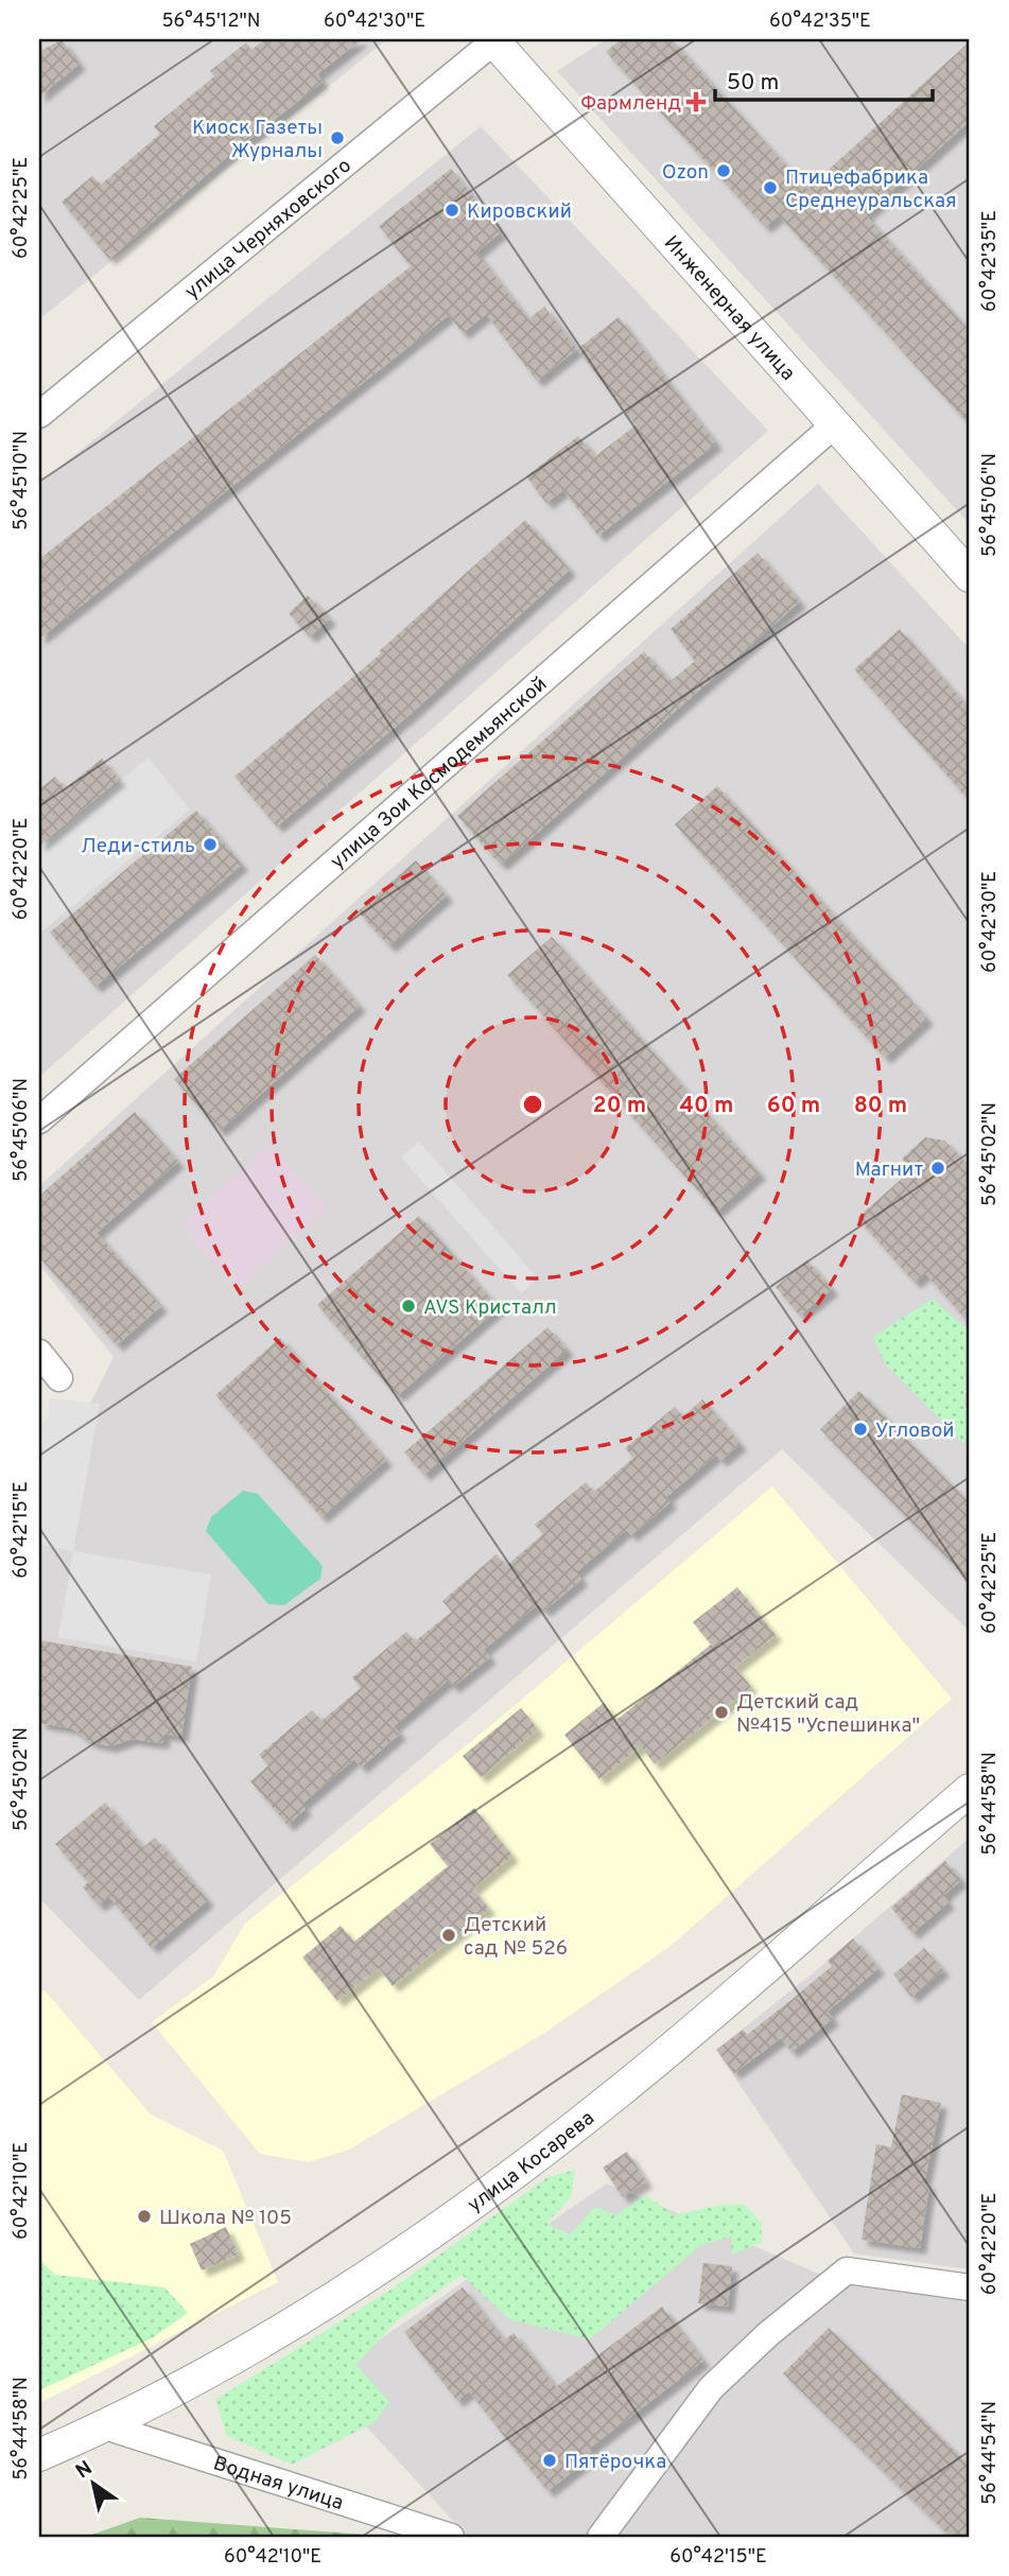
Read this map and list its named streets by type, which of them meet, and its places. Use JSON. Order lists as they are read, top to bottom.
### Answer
{
  "streets": {
    "street": [
      "улица Черняховского",
      "Инженерная улица",
      "улица Зои Космодемьянской",
      "улица Косарева",
      "Водная улица"
    ]
  },
  "crossings": [
    ["улица Черняховского", "Инженерная улица"],
    ["Инженерная улица", "улица Зои Космодемьянской"],
    ["улица Косарева", "Водная улица"]
  ],
  "places": {
    "health": ["Фармленд"],
    "other": [
      "Киоск Газеты Журналы",
      "Ozon",
      "Птицефабрика Среднеуральская",
      "Кировский",
      "Леди-стиль",
      "Магнит",
      "AVS Кристалл",
      "Угловой",
      "Детский сад №415 \"Успешинка\"",
      "Детcкий сад № 526",
      "Школа № 105",
      "Пятёрочка"
    ]
  },
  "scale_bar": "50 m",
  "north": "top left",
  "coordinates": [
    "56°45'12\"N",
    "60°42'30\"E",
    "60°42'35\"E",
    "60°42'25\"E",
    "56°45'10\"N",
    "56°45'06\"N",
    "60°42'20\"E",
    "56°45'02\"N",
    "60°42'15\"E",
    "56°44'58\"N",
    "60°42'10\"E",
    "56°44'54\"N"
  ],
  "rings": [
    "20 m",
    "40 m",
    "60 m",
    "80 m"
  ]
}
